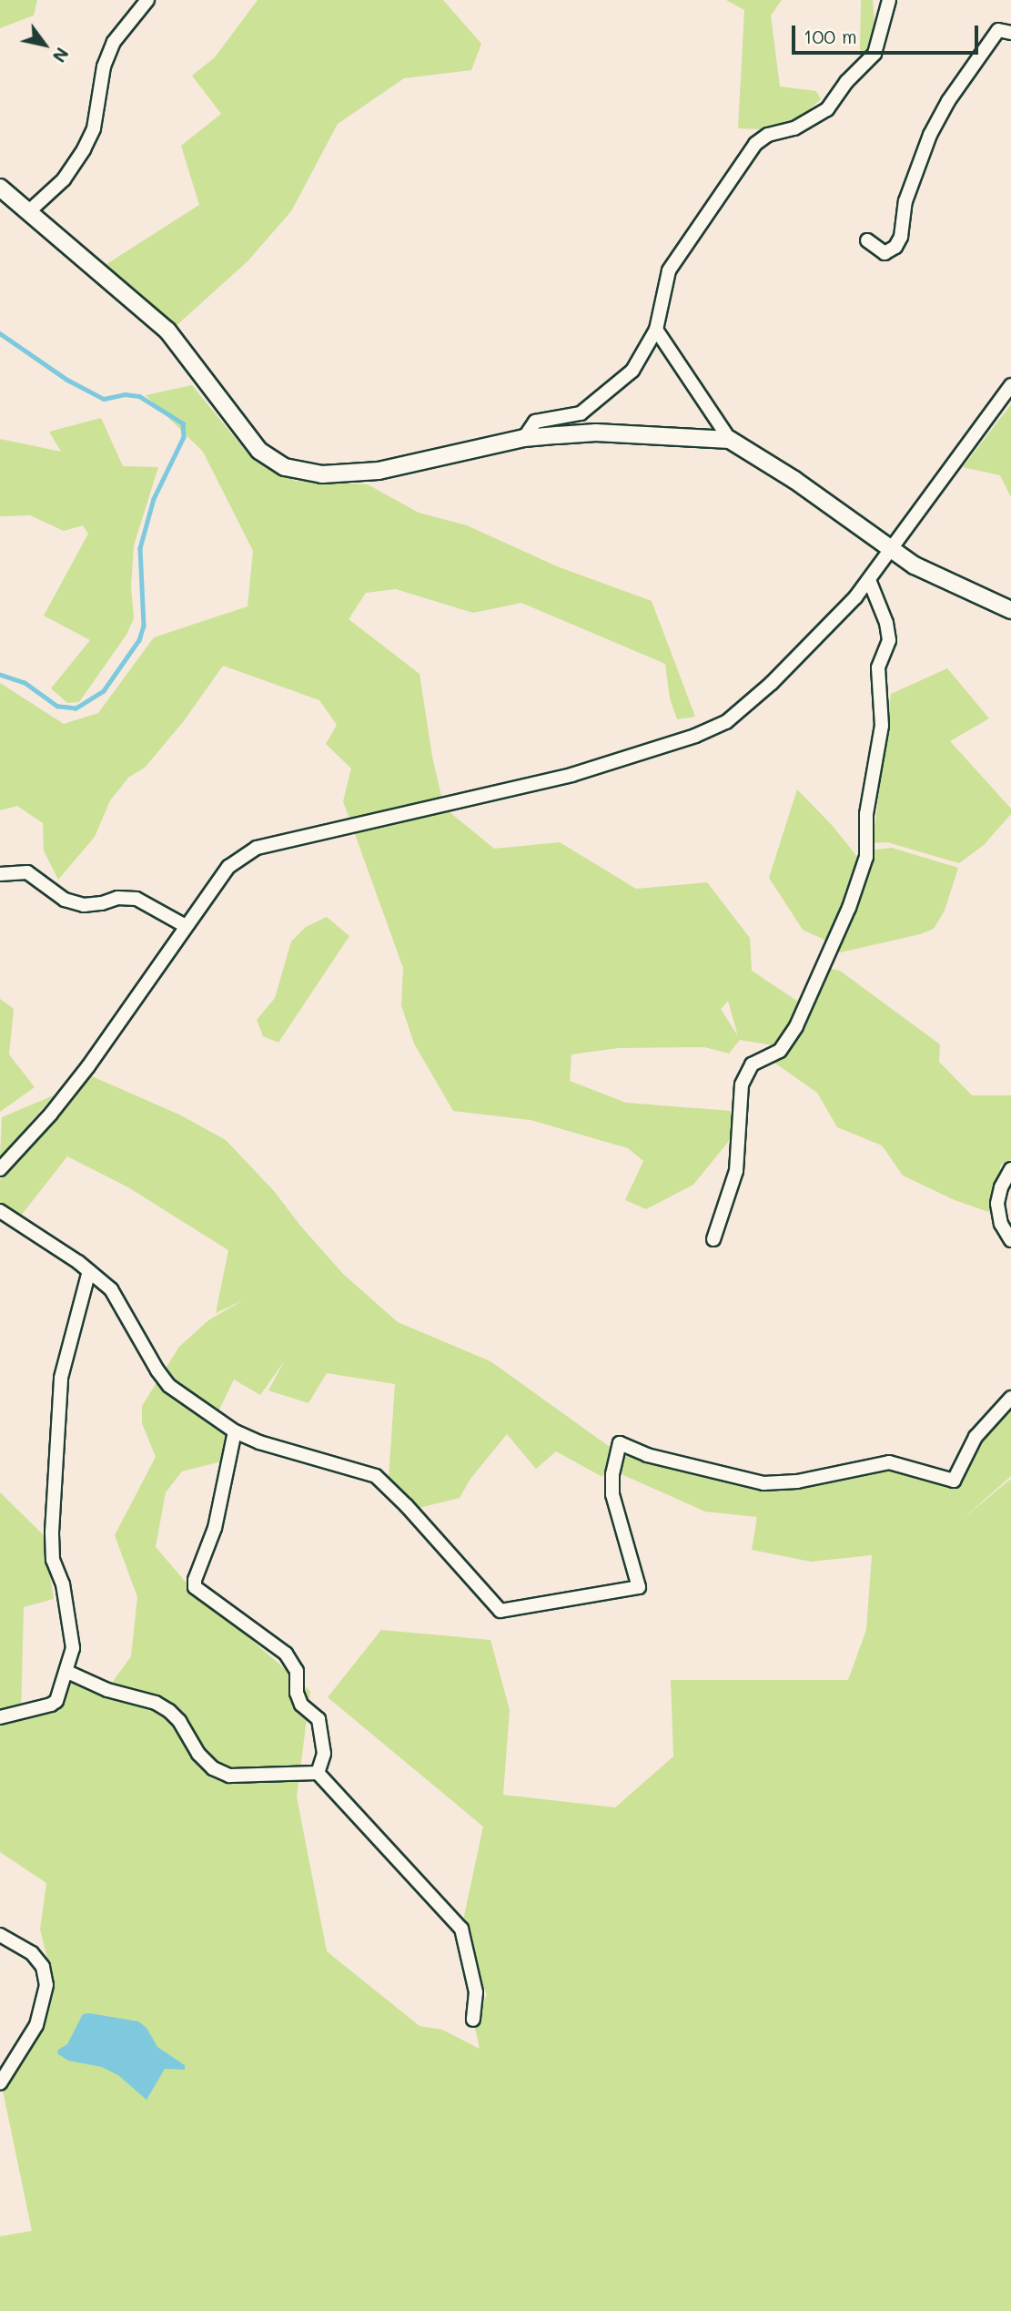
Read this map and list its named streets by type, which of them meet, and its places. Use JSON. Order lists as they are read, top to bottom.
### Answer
{
  "scale_bar": "100 m",
  "north": "bottom right"
}
